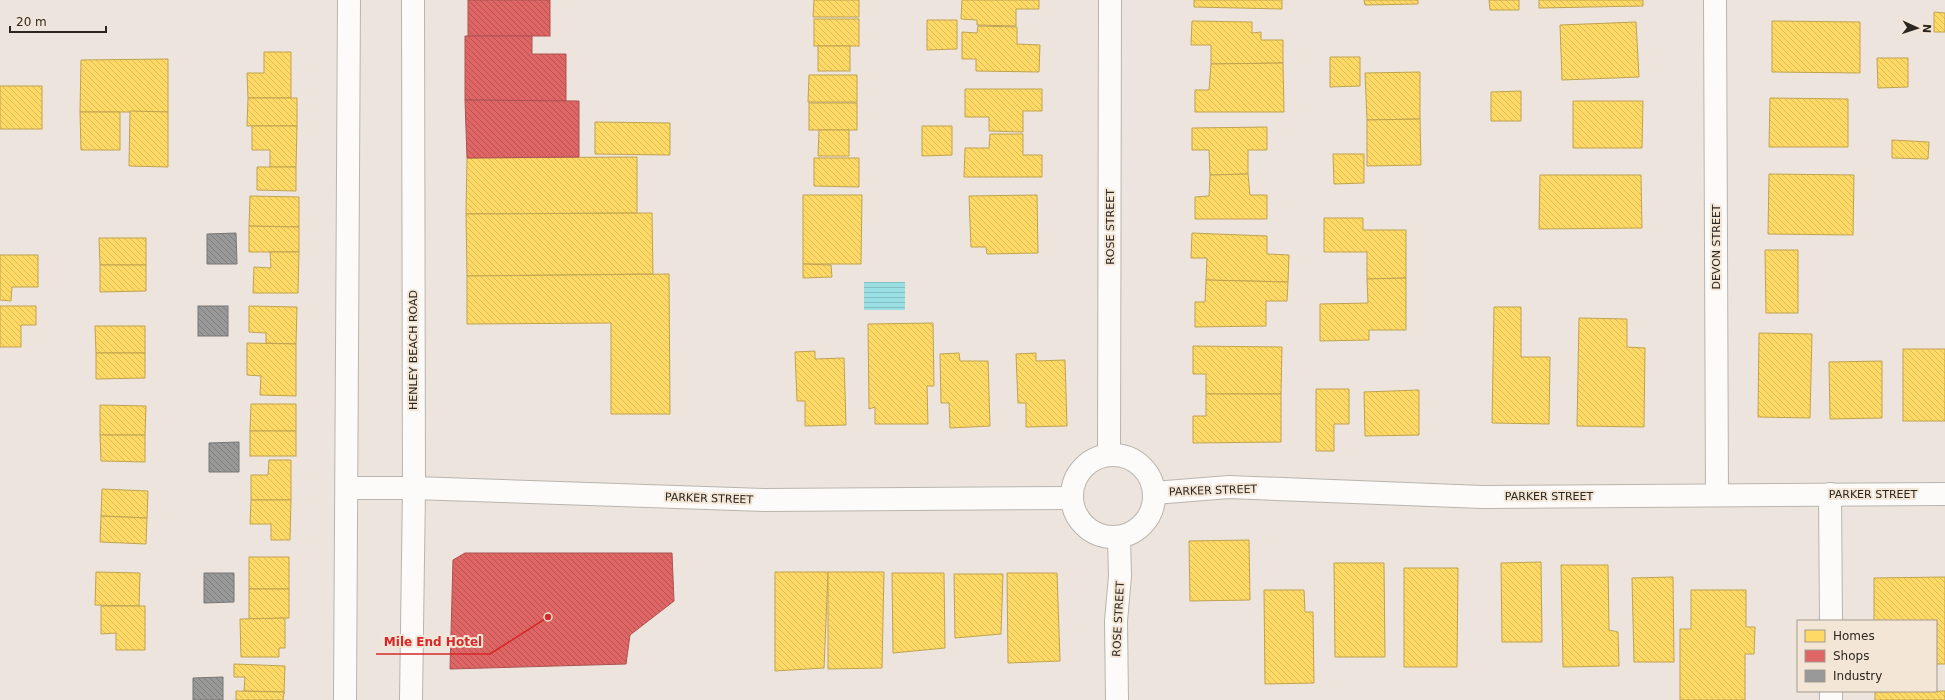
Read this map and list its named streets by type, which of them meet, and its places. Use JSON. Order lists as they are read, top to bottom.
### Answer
{
  "streets": {
    "street": [
      "ROSE STREET",
      "DEVON STREET",
      "HENLEY BEACH ROAD",
      "PARKER STREET"
    ]
  },
  "crossings": [
    ["ROSE STREET", "PARKER STREET"],
    ["DEVON STREET", "PARKER STREET"],
    ["HENLEY BEACH ROAD", "PARKER STREET"]
  ],
  "places": ["Mile End Hotel"],
  "legend": ["Homes", "Shops", "Industry"],
  "scale_bar": "20 m",
  "north": "right"
}
